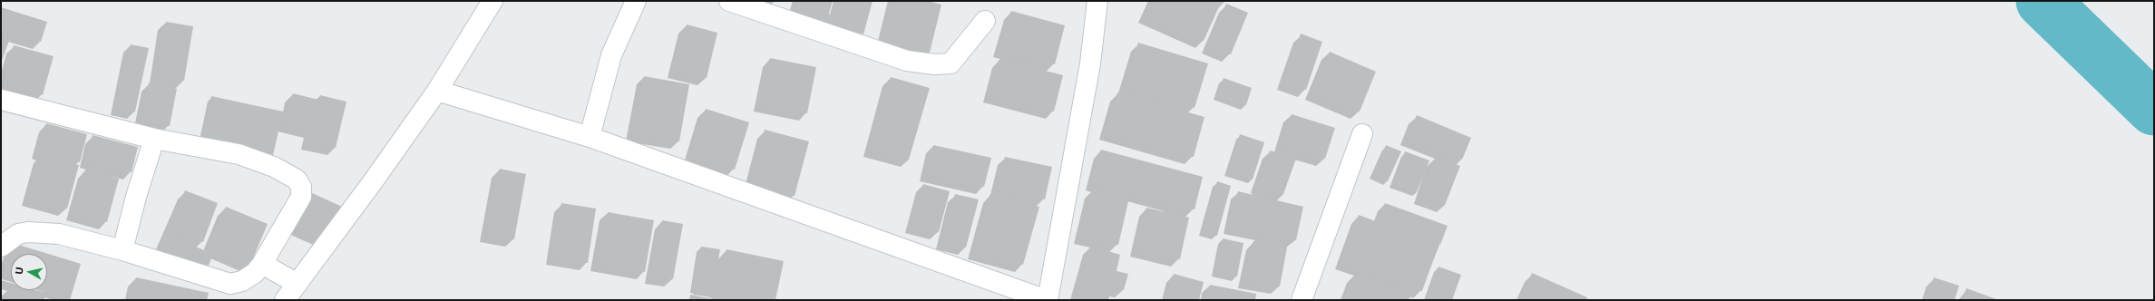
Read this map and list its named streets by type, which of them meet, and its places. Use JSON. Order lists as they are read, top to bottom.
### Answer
{
  "north": "left"
}
